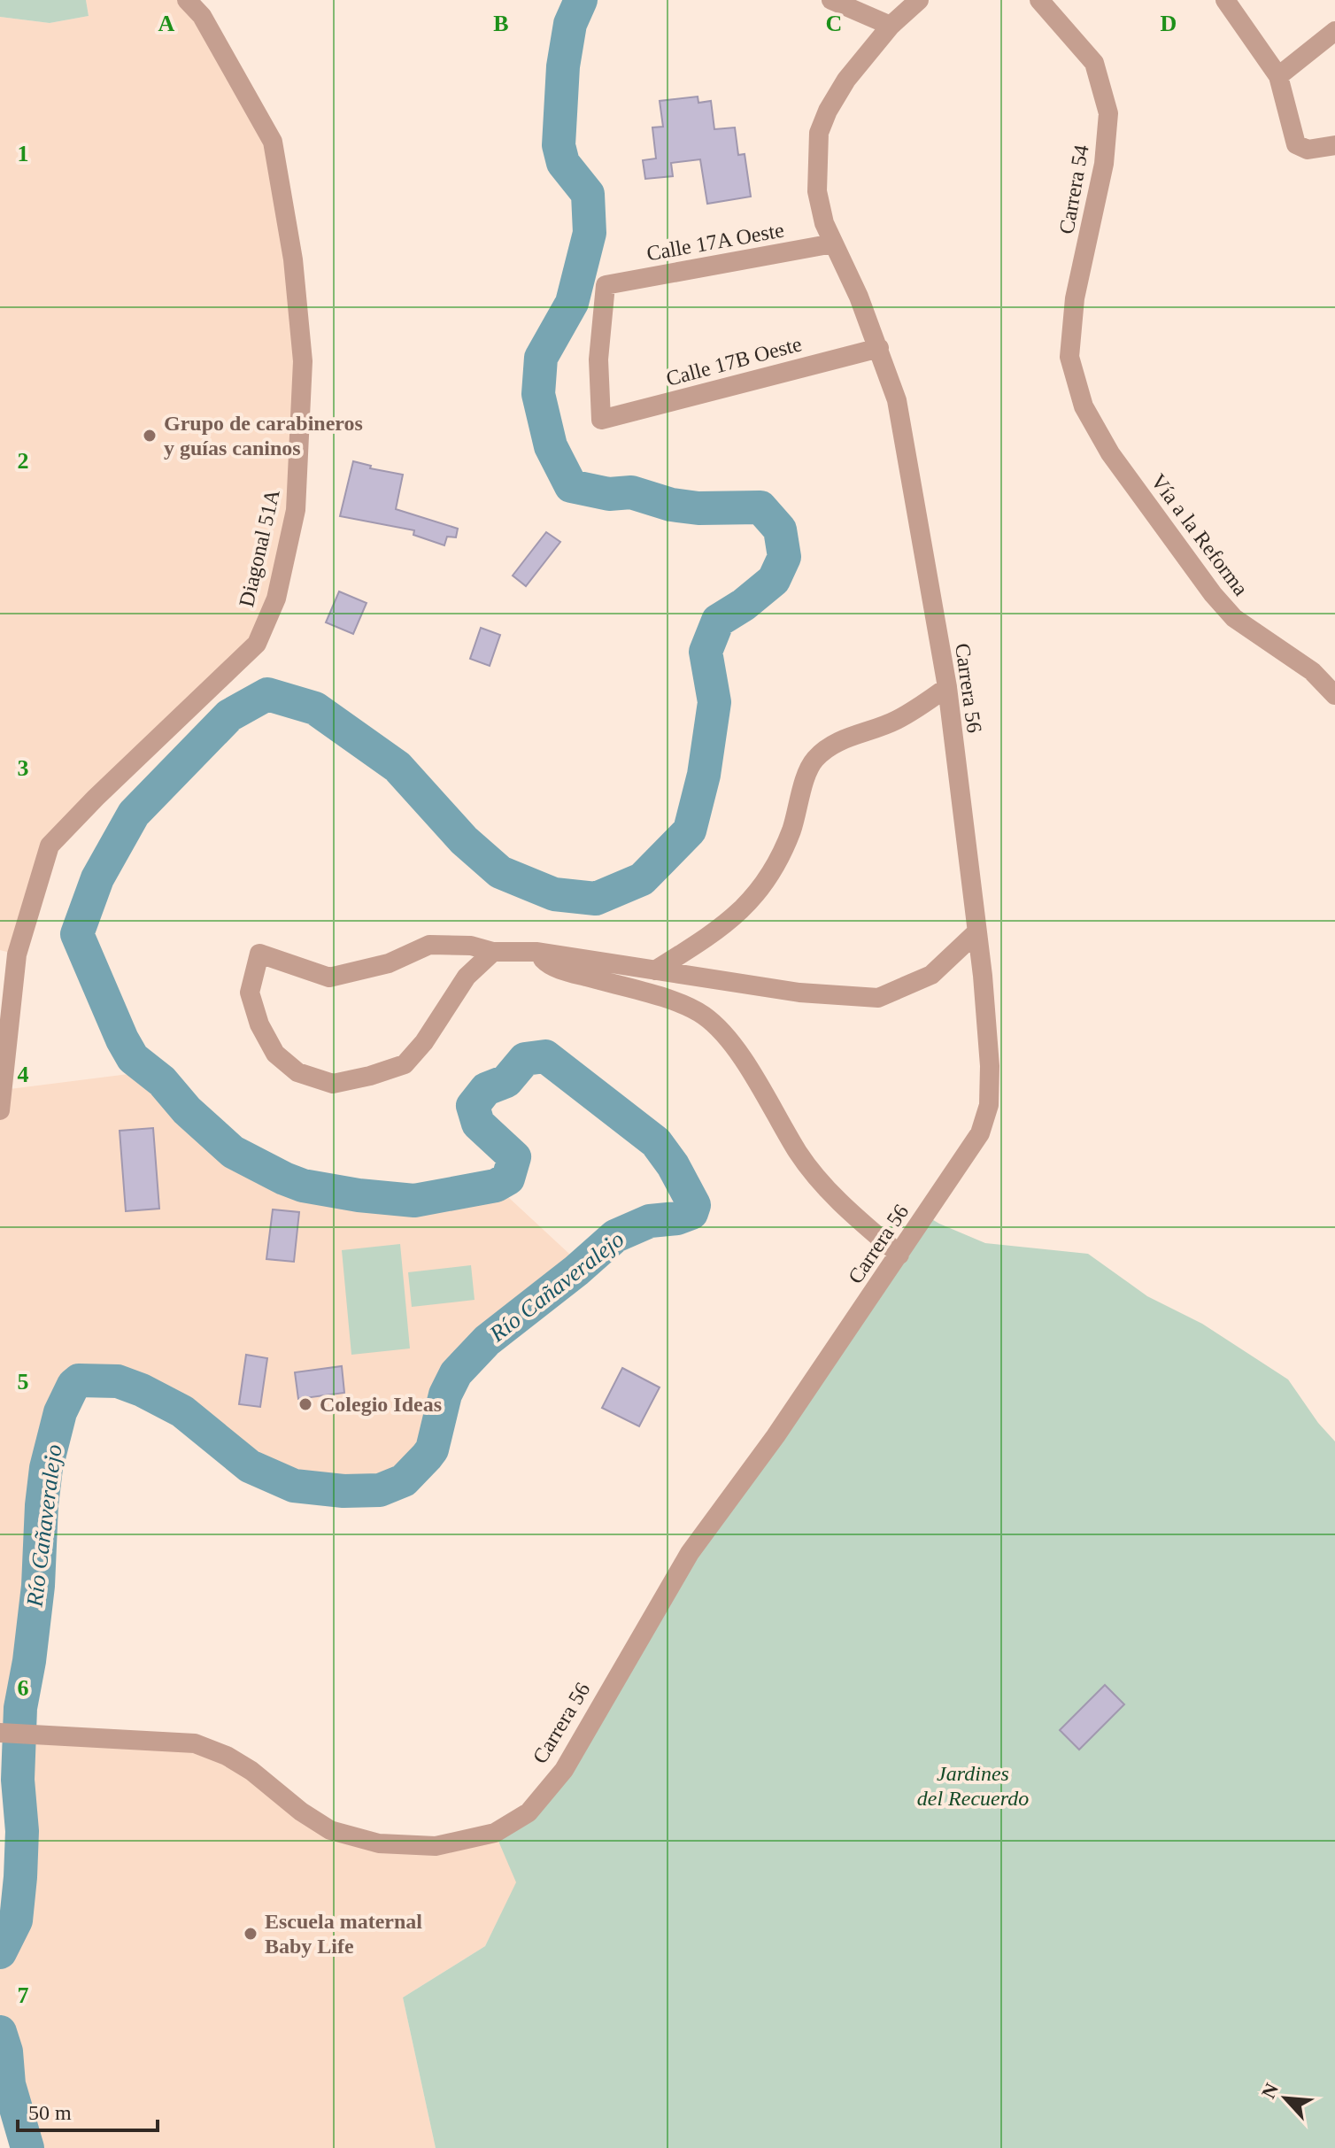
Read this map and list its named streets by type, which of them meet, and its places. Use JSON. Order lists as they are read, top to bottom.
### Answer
{
  "streets": {
    "street": [
      "Carrera 54",
      "Calle 17A Oeste",
      "Calle 17B Oeste",
      "Vía a la Reforma",
      "Diagonal 51A",
      "Carrera 56"
    ]
  },
  "crossings": [
    ["Carrera 54", "Vía a la Reforma"],
    ["Calle 17A Oeste", "Calle 17B Oeste"],
    ["Calle 17A Oeste", "Carrera 56"],
    ["Calle 17B Oeste", "Carrera 56"]
  ],
  "water": ["Río Cañaveralejo"],
  "parks": ["Jardines del Recuerdo"],
  "places": ["Grupo de carabineros y guías caninos", "Colegio Ideas", "Escuela maternal Baby Life"],
  "scale_bar": "50 m",
  "north": "top left",
  "grid": {
    "columns": [
      "A",
      "B",
      "C",
      "D"
    ],
    "rows": [
      "1",
      "2",
      "3",
      "4",
      "5",
      "6",
      "7"
    ]
  }
}
